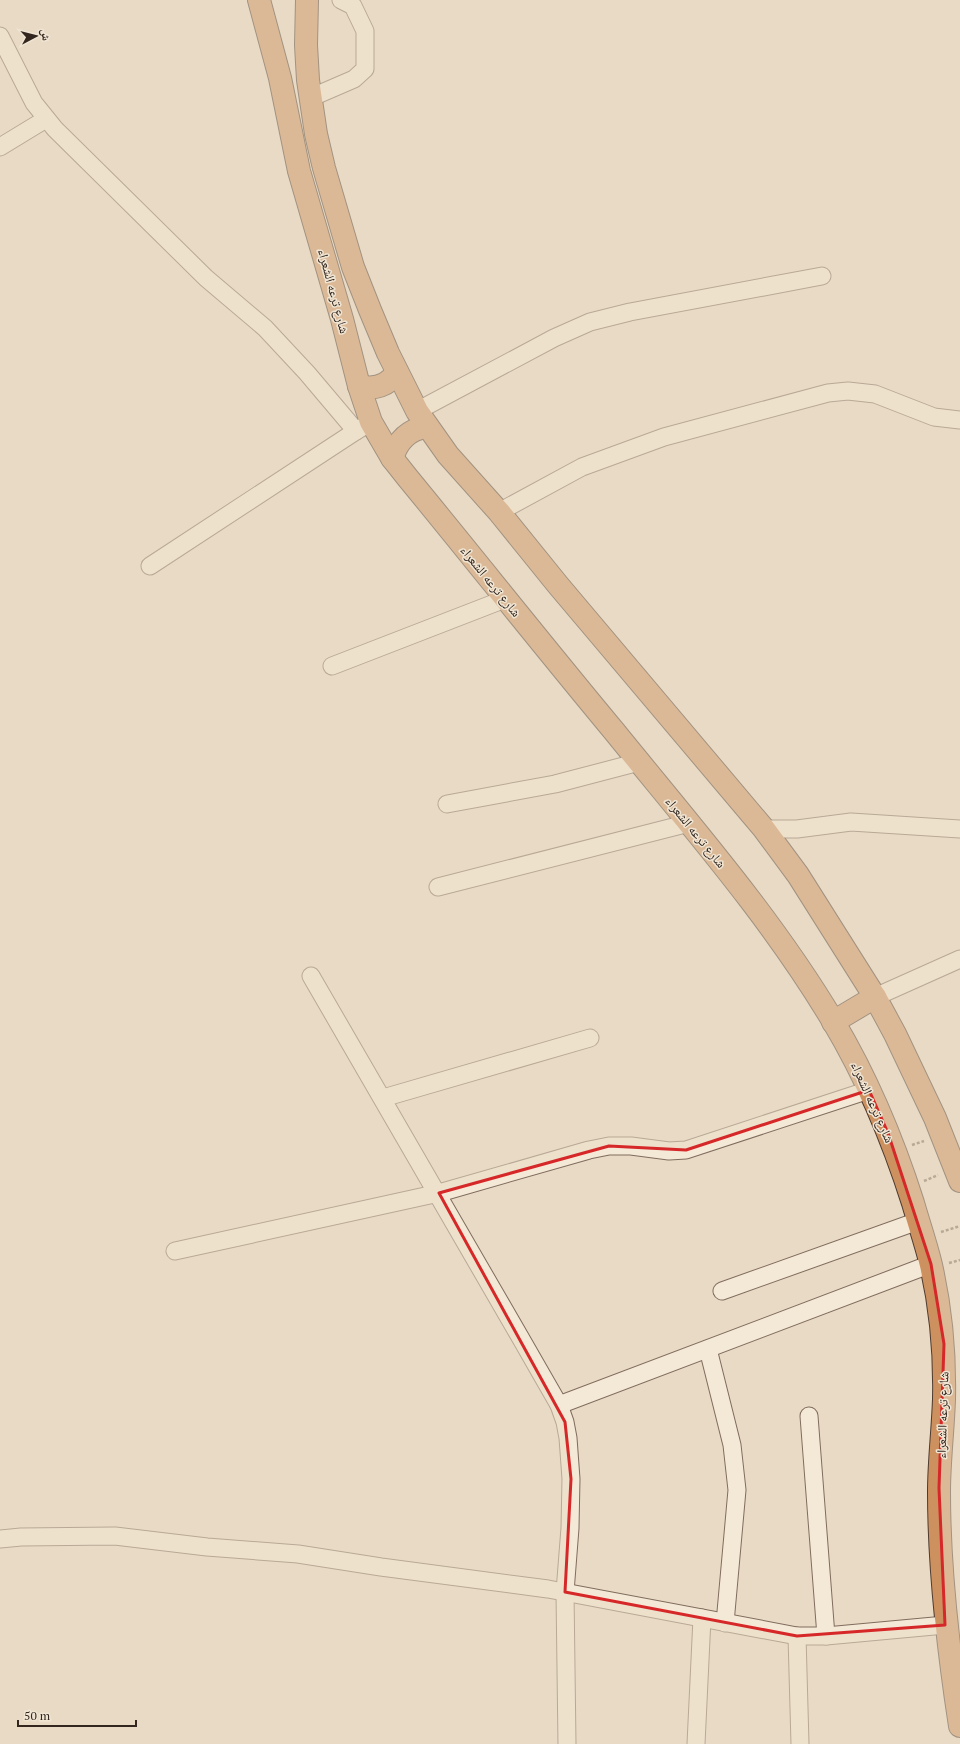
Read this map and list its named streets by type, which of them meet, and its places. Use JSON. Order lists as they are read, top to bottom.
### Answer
{
  "streets": {
    "highway": ["شارع ترعه الشعراء"]
  },
  "scale_bar": "50 m",
  "north": "right"
}
